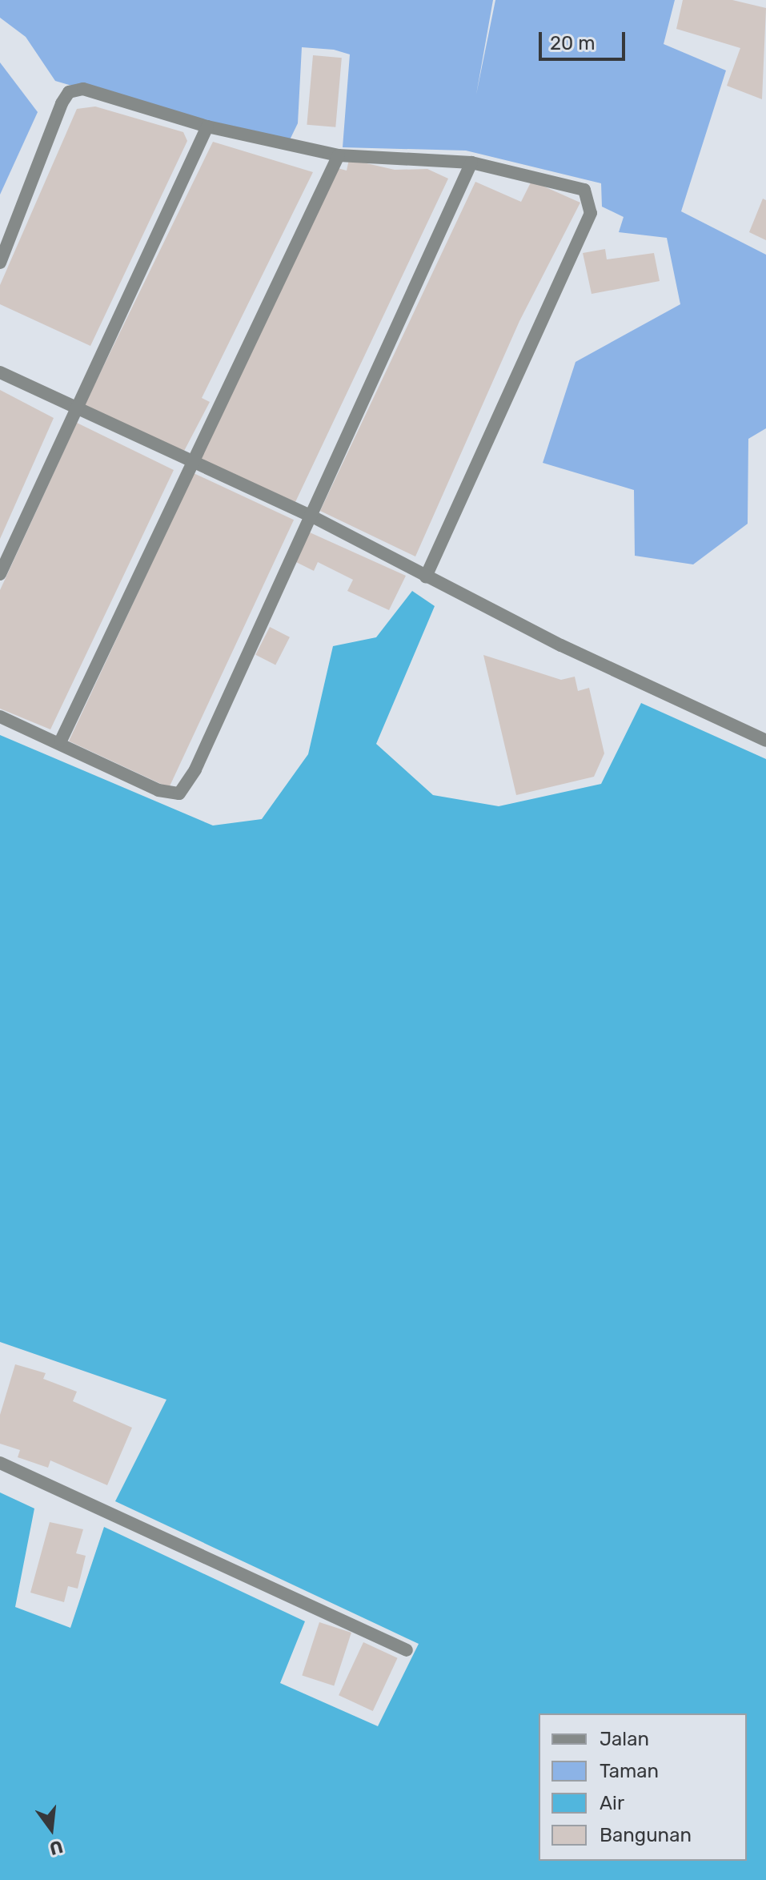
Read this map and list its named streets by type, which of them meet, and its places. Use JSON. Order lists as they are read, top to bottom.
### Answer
{
  "legend": [
    "Jalan",
    "Taman",
    "Air",
    "Bangunan"
  ],
  "scale_bar": "20 m",
  "north": "bottom"
}
